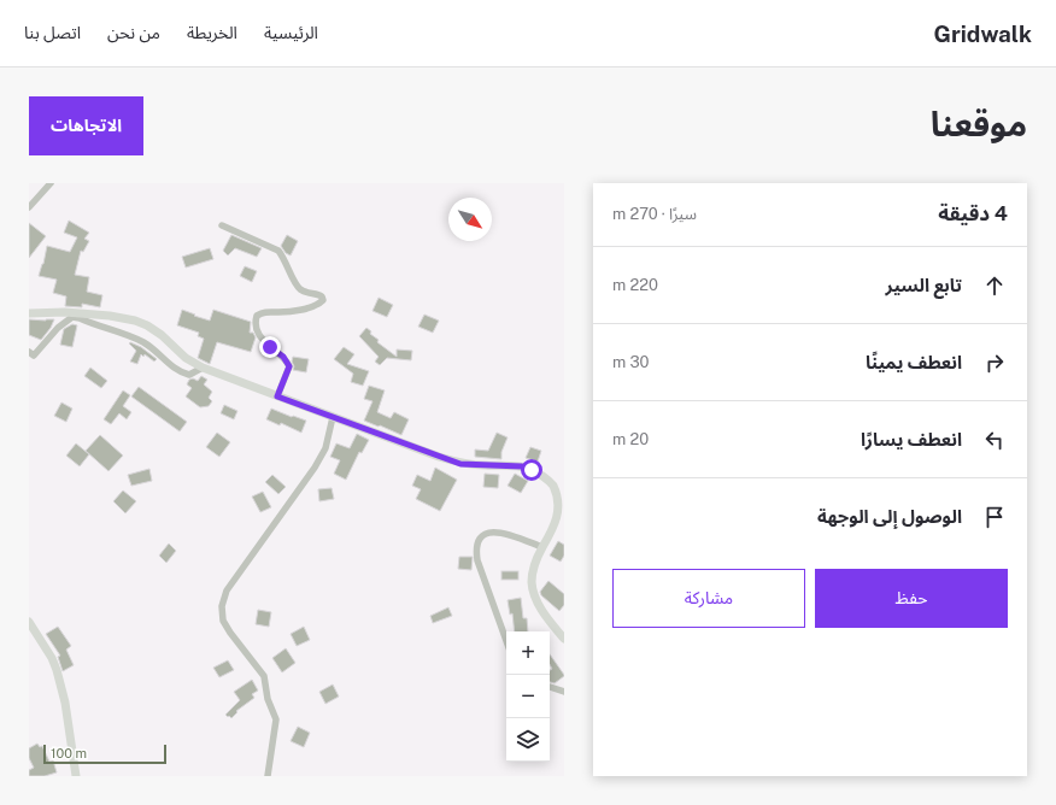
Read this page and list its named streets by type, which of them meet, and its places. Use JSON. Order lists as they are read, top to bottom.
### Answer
{
  "scale_bar": "100 m",
  "north": "bottom right",
  "page": {
    "header": "Gridwalk",
    "nav": [
      "الرئيسية",
      "الخريطة",
      "من نحن",
      "اتصل بنا"
    ],
    "title": "موقعنا",
    "buttons": [
      "الاتجاهات",
      ["حفظ", "مشاركة"]
    ],
    "heading": ["4 دقيقة", "سيرًا · 270 m"],
    "list": [
      ["تابع السير", "220 m"],
      ["انعطف يمينًا", "30 m"],
      ["انعطف يسارًا", "20 m"],
      "الوصول إلى الوجهة"
    ],
    "map_buttons": ["+", "−"],
    "scale": "100 m"
  }
}
